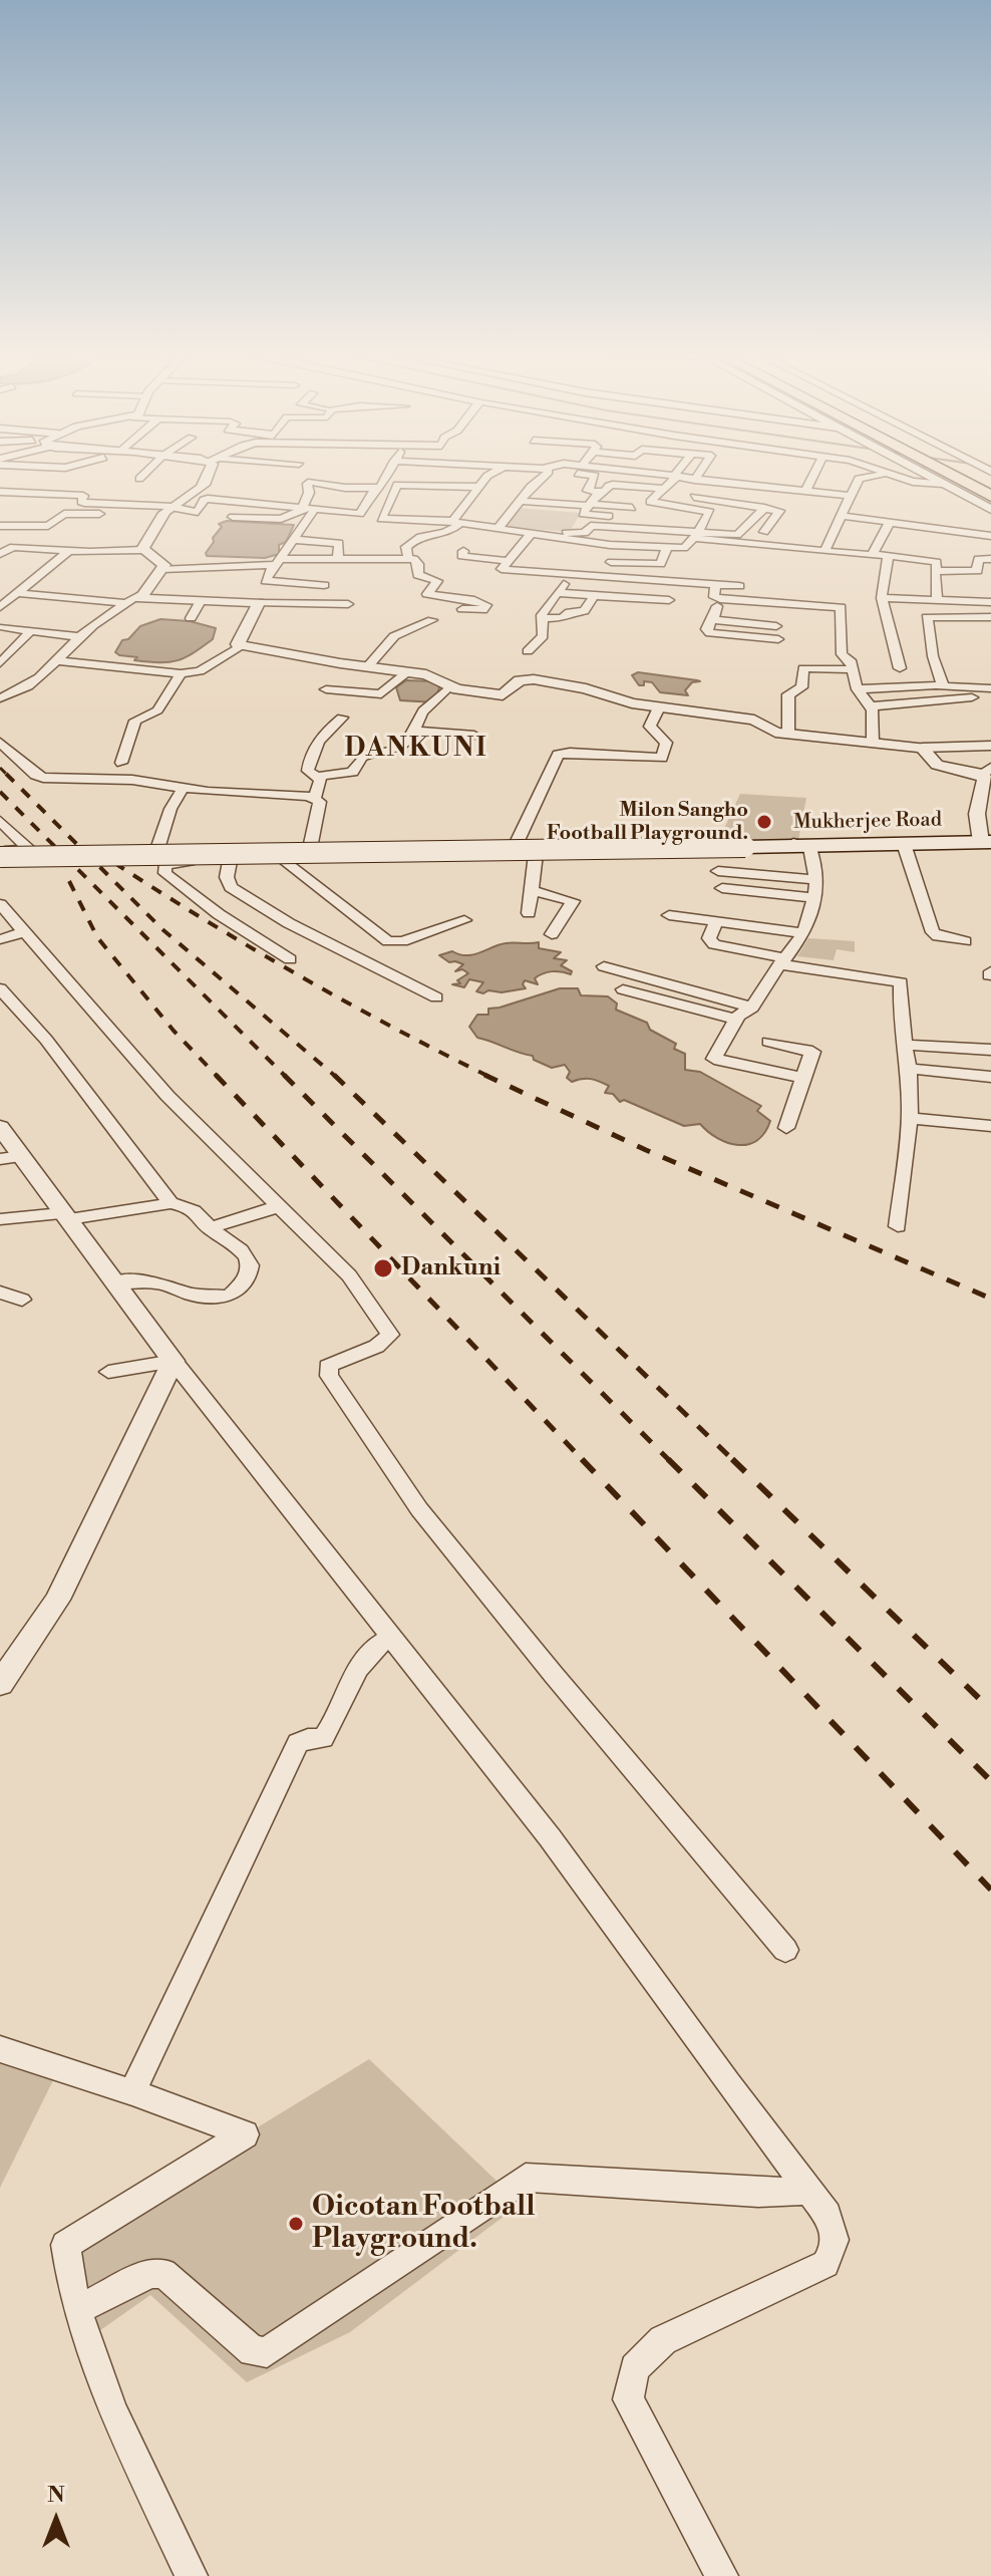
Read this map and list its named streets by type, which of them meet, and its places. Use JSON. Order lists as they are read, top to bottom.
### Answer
{
  "streets": {
    "main road": ["Mukherjee Road"]
  },
  "districts": ["DANKUNI"],
  "places": ["Milon Sangho Football Playground.", "Dankuni", "Oicotan Football Playground."],
  "north": "top"
}
